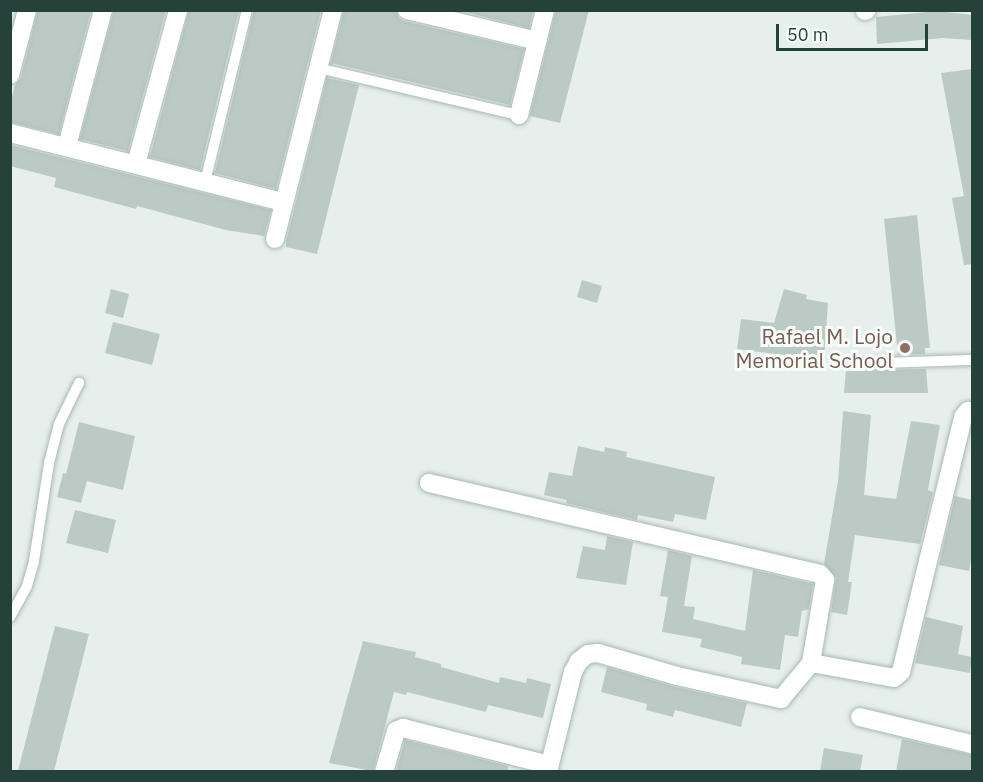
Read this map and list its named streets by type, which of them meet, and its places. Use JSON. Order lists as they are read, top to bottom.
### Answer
{
  "places": ["Rafael M. Lojo Memorial School"],
  "scale_bar": "50 m"
}
